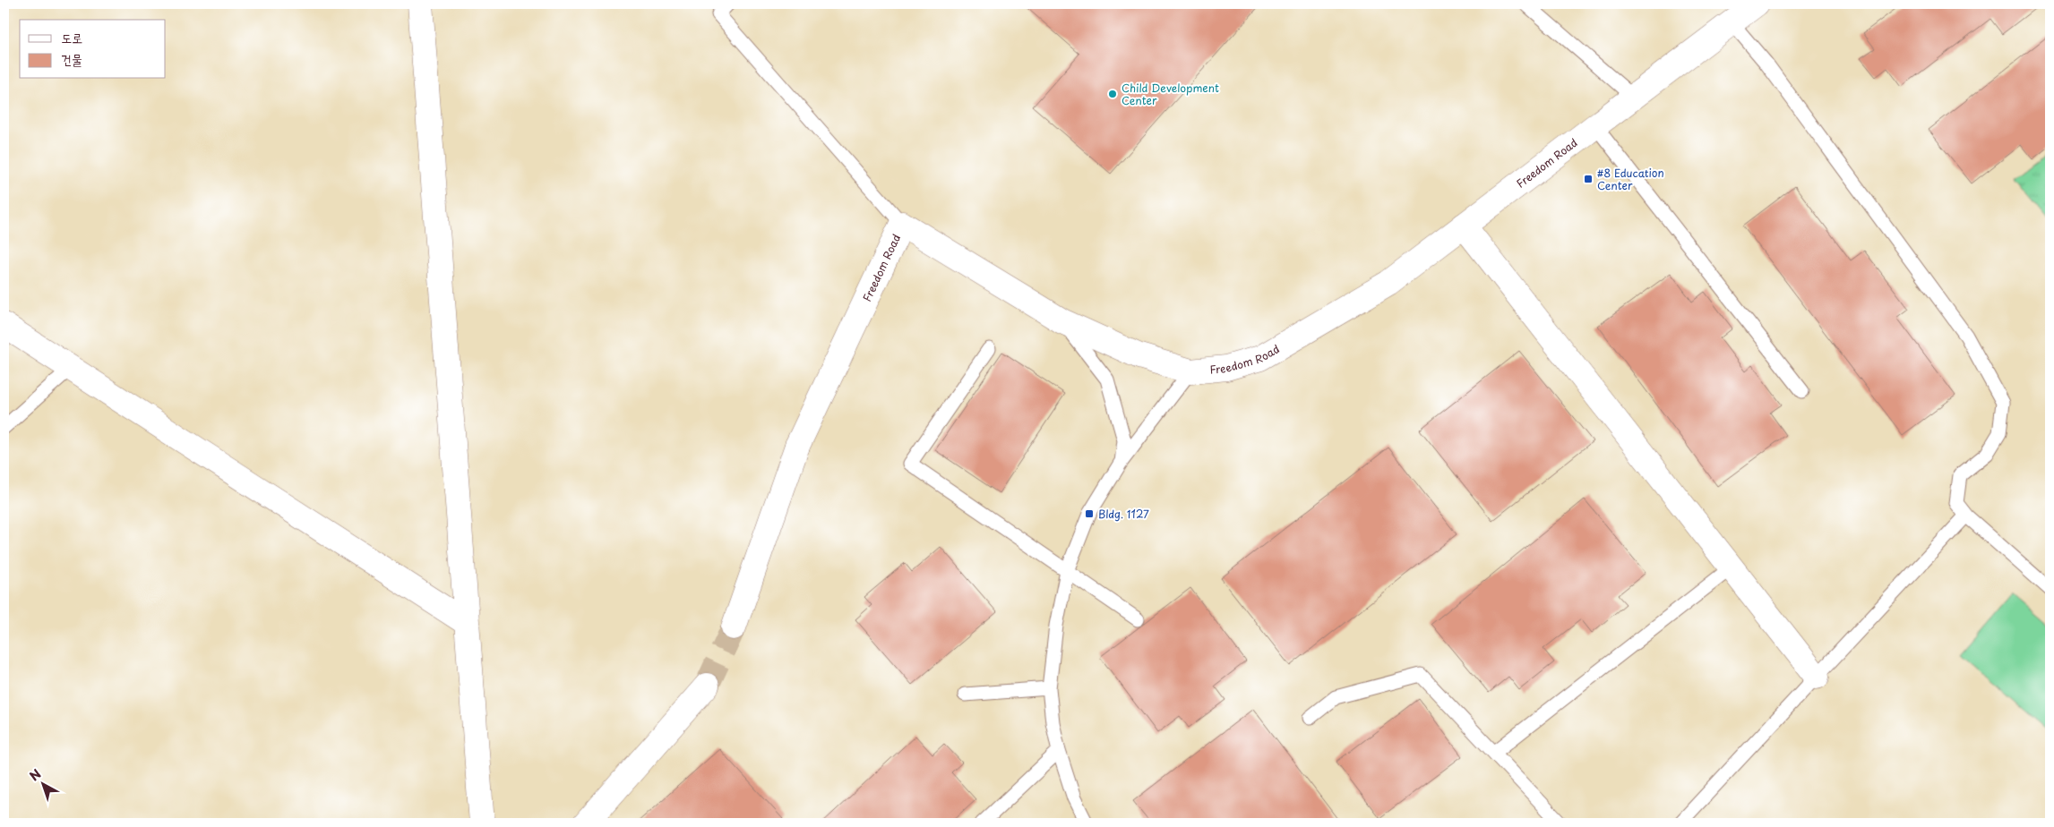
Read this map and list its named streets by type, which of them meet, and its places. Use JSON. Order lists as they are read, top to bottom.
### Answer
{
  "streets": {
    "street": ["Freedom Road"]
  },
  "places": {
    "other": ["Child Development Center"],
    "transit": ["#8 Education Center", "Bldg. 1127"]
  },
  "legend": ["도로", "건물"],
  "north": "top left"
}
